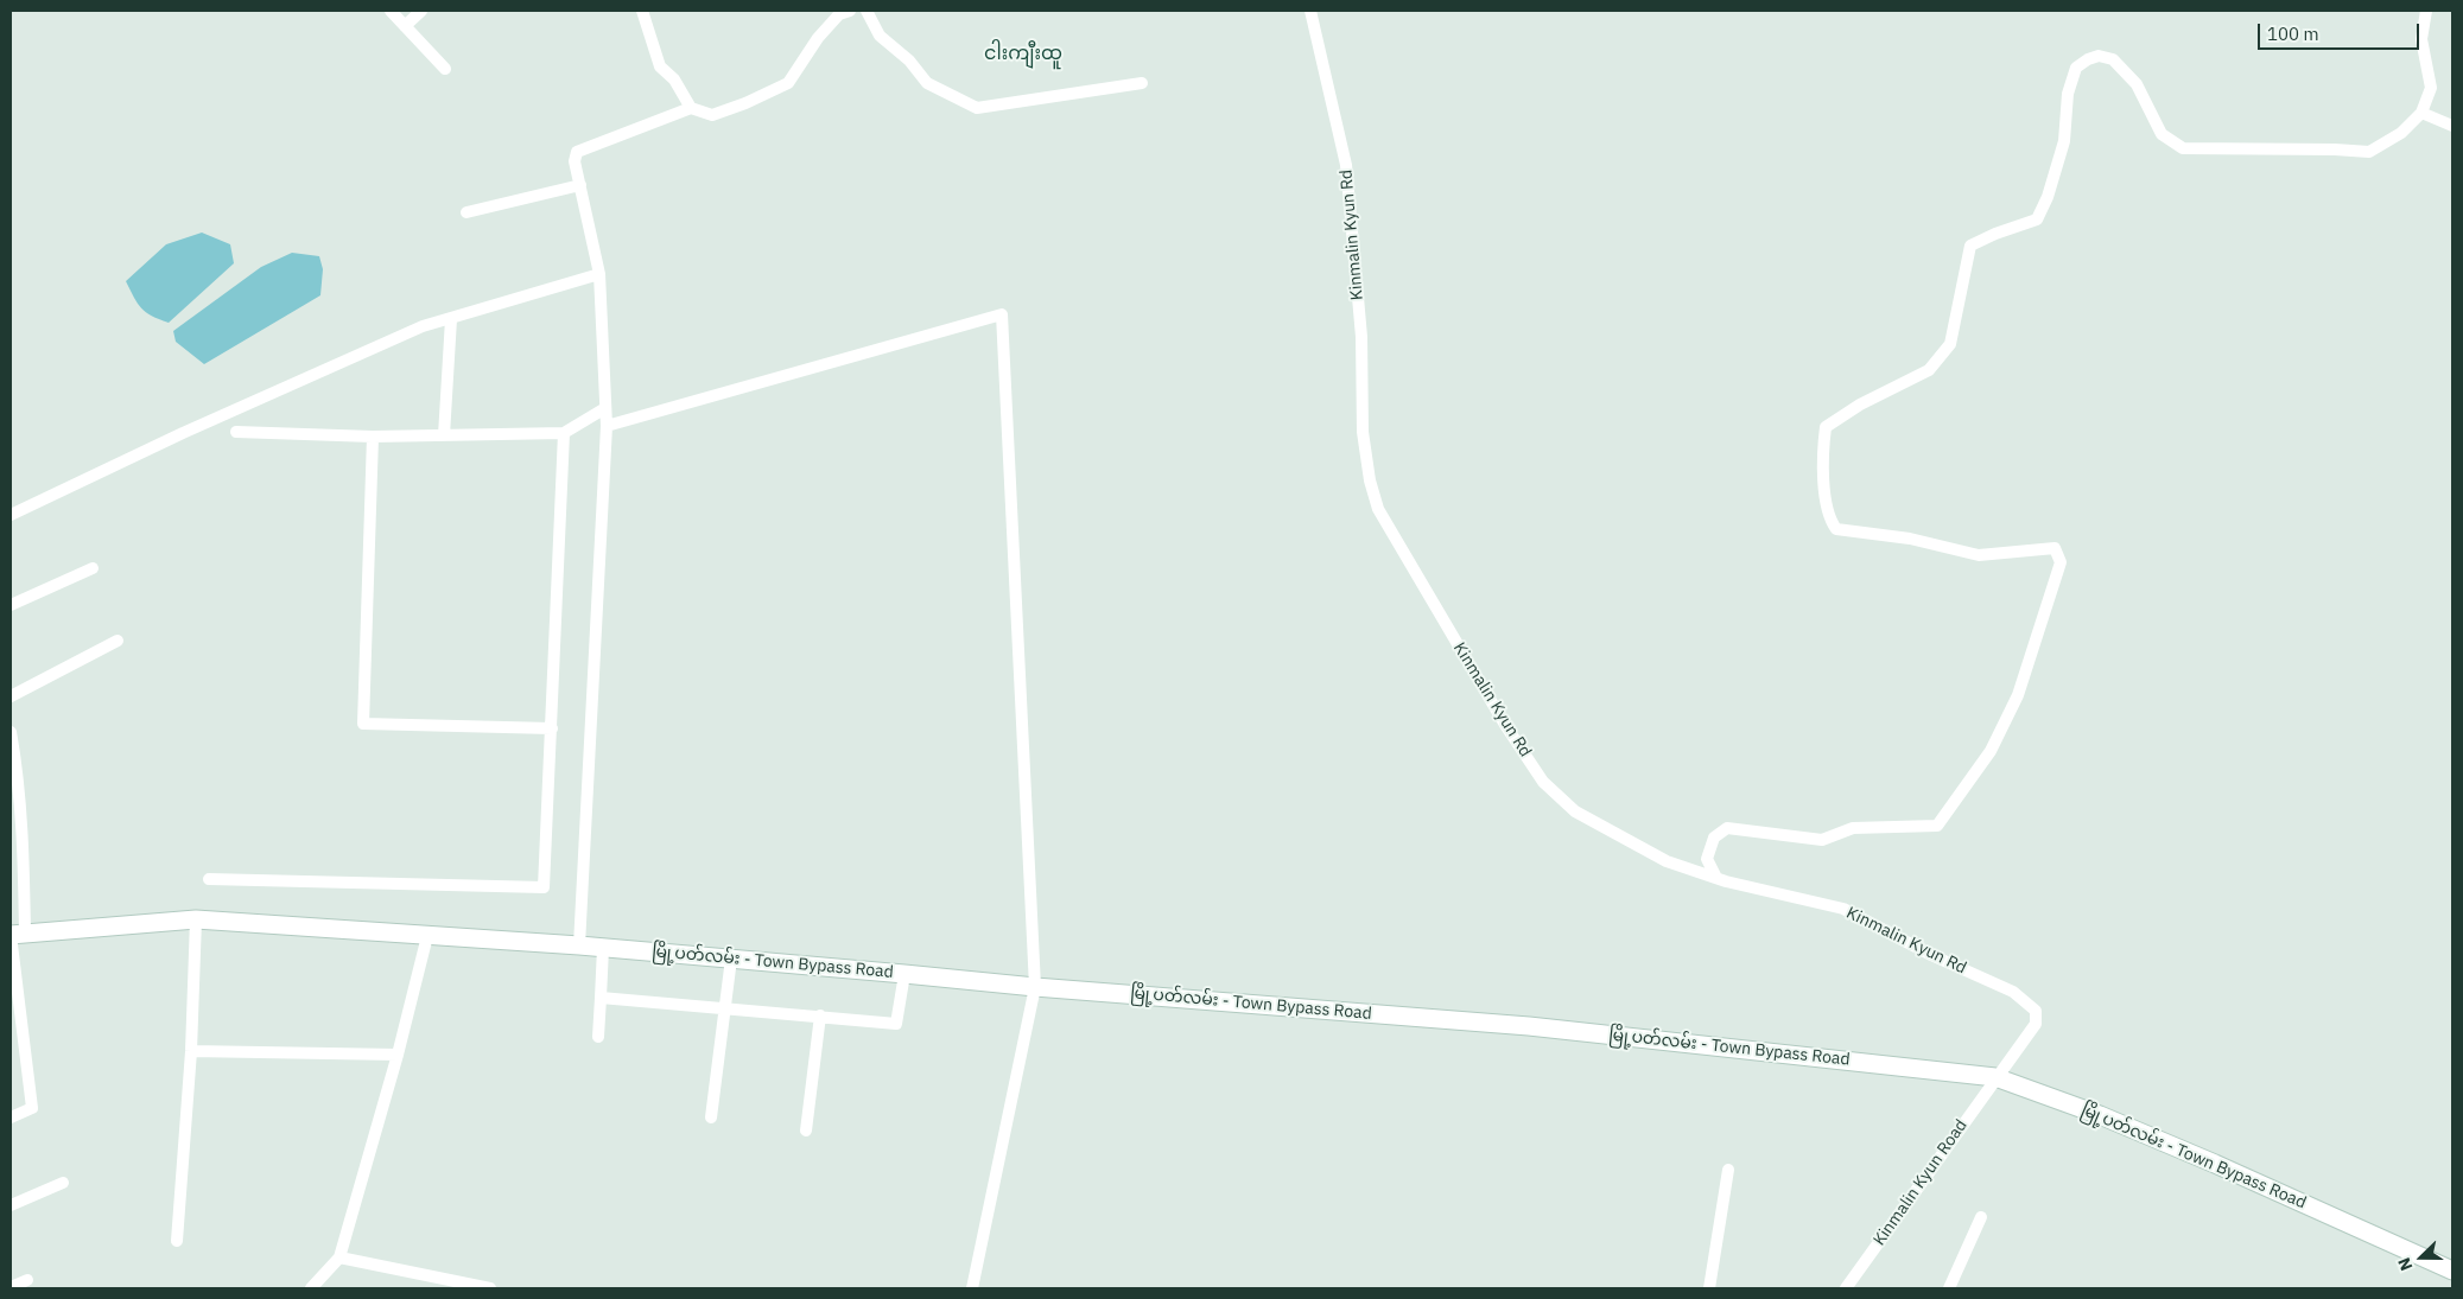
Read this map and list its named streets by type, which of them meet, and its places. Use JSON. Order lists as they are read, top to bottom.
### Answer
{
  "streets": {
    "main road": ["မြို့ပတ်လမ်း - Town Bypass Road"],
    "street": ["Kinmalin Kyun Rd", "Kinmalin Kyun Road"]
  },
  "crossings": [
    ["Kinmalin Kyun Rd", "မြို့ပတ်လမ်း - Town Bypass Road"],
    ["Kinmalin Kyun Rd", "Kinmalin Kyun Road"],
    ["မြို့ပတ်လမ်း - Town Bypass Road", "Kinmalin Kyun Road"]
  ],
  "districts": ["ငါးကျီးထူ"],
  "scale_bar": "100 m",
  "north": "left"
}
